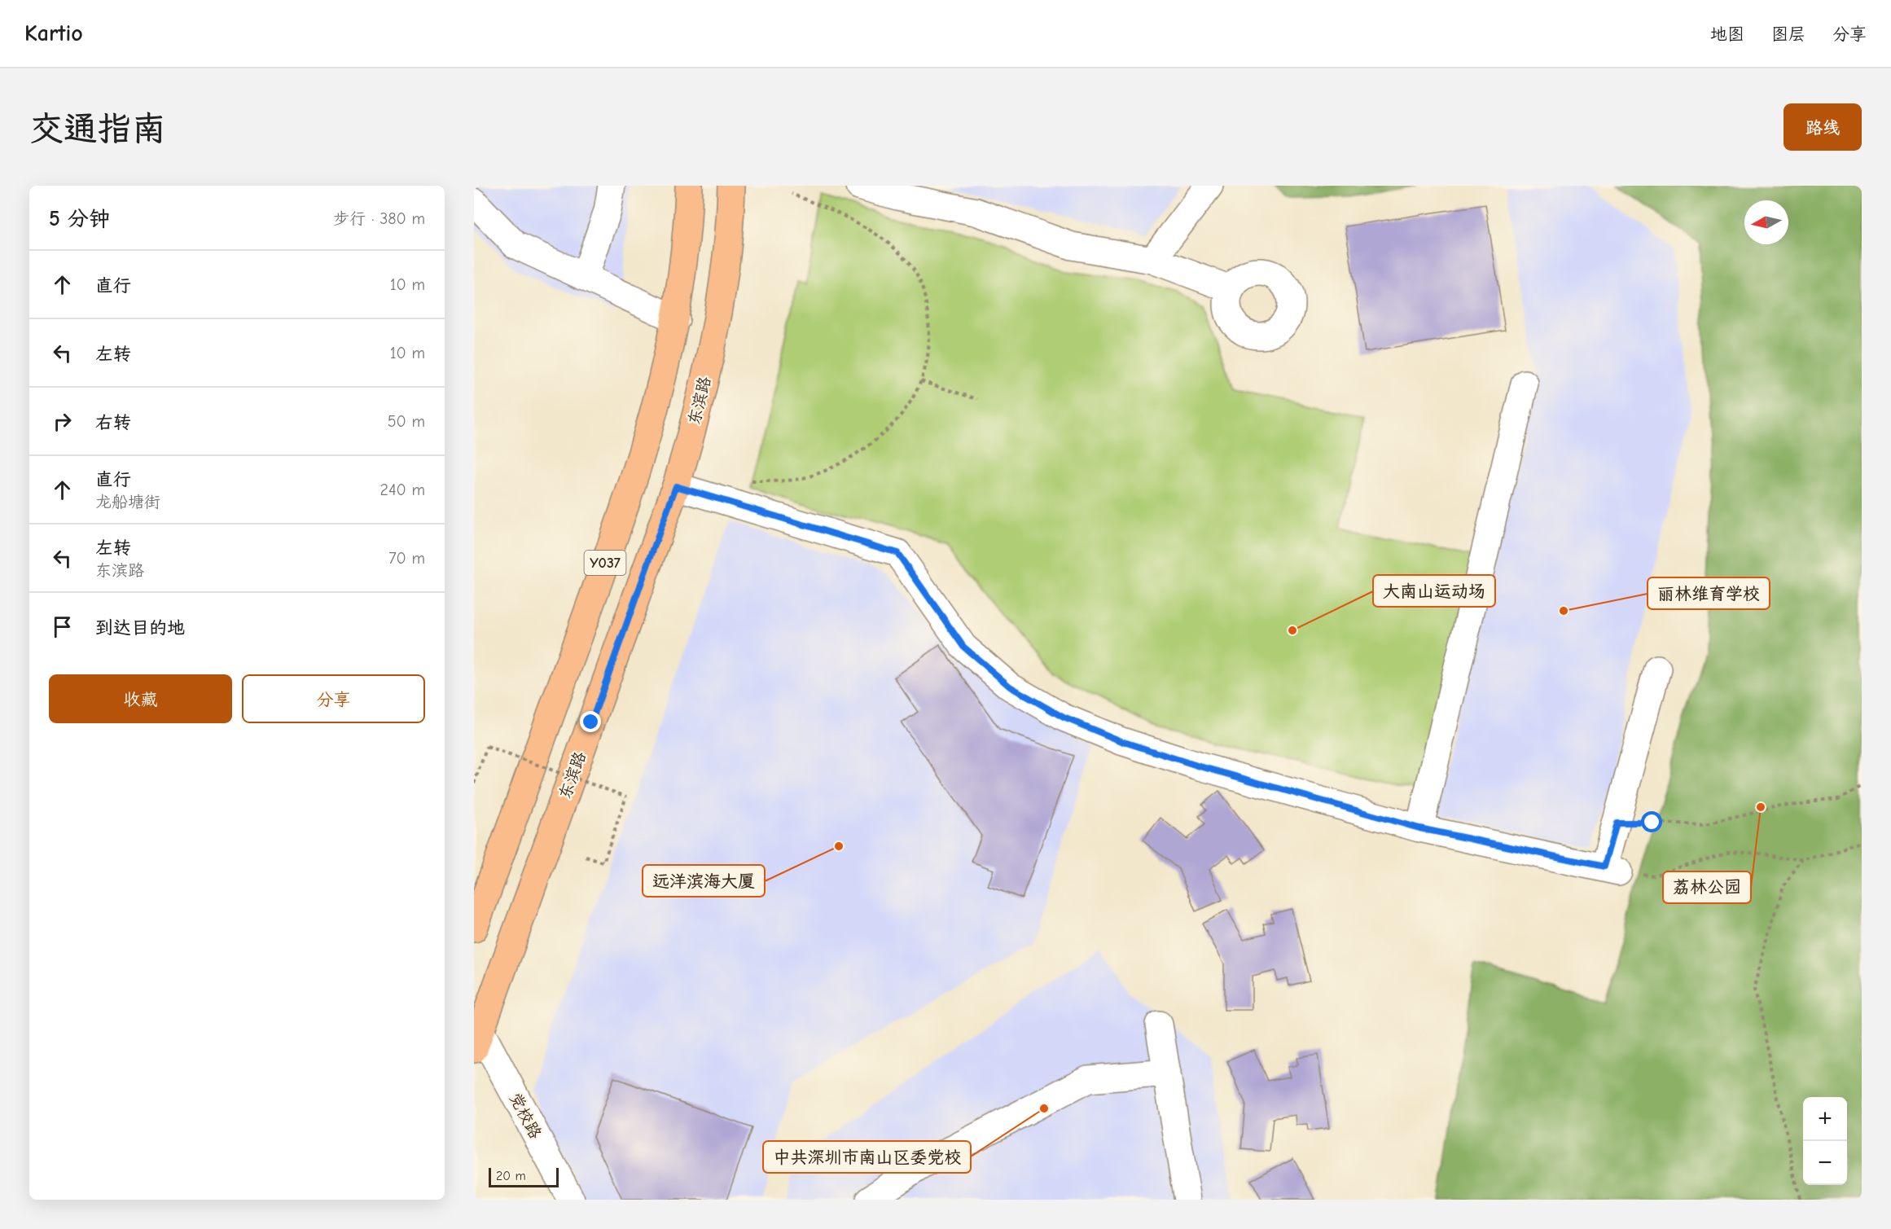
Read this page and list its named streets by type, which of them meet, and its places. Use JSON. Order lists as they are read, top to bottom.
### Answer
{
  "streets": {
    "main road": ["东滨路", "Y037"],
    "street": ["党校路"]
  },
  "crossings": [
    ["东滨路", "党校路"]
  ],
  "places": [
    "丽林维育学校",
    "大南山运动场",
    "荔林公园",
    "远洋滨海大厦",
    "中共深圳市南山区委党校"
  ],
  "scale_bar": "20 m",
  "north": "left",
  "page": {
    "header": "Kartio",
    "nav": ["地图", "图层", "分享"],
    "buttons": [
      "路线",
      ["收藏", "分享"]
    ],
    "title": "交通指南",
    "heading": ["5 分钟", "步行 · 380 m"],
    "list": [
      ["直行", "10 m"],
      ["左转", "10 m"],
      ["右转", "50 m"],
      ["直行", "龙船塘街", "240 m"],
      ["左转", "东滨路", "70 m"],
      "到达目的地"
    ],
    "map_buttons": ["+", "−"],
    "scale": "20 m"
  }
}
